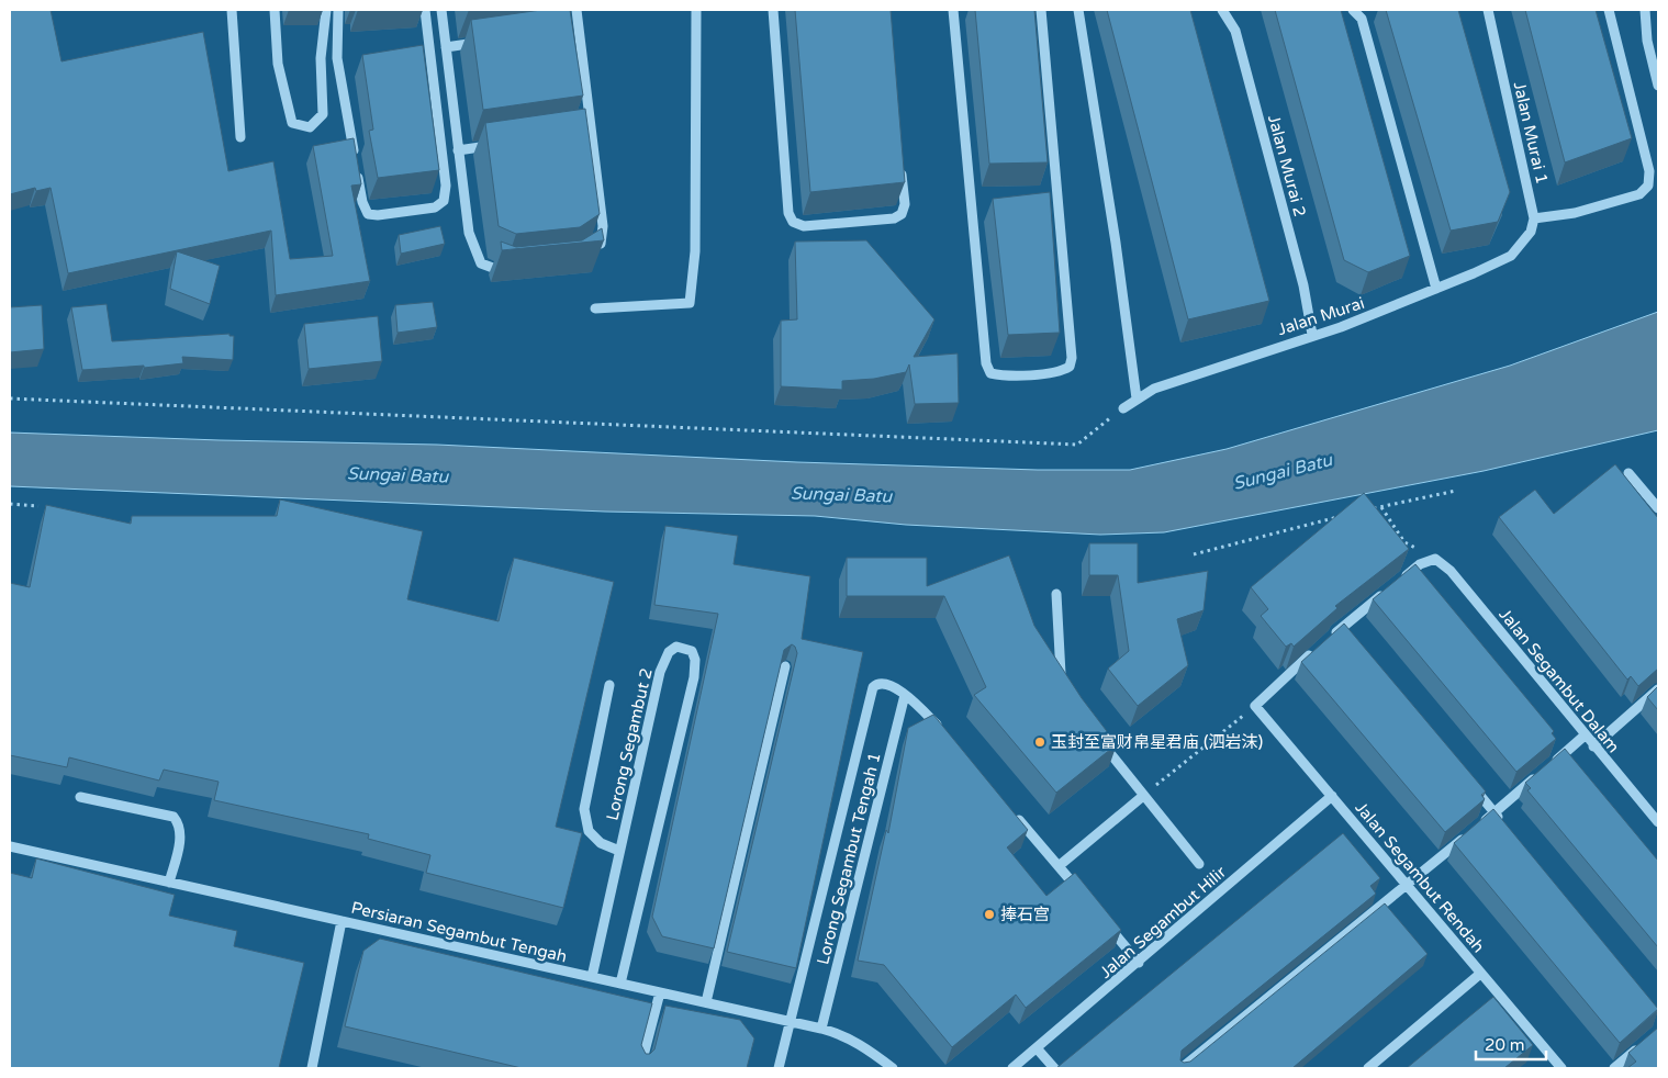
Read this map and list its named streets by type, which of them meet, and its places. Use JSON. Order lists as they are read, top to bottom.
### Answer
{
  "streets": {
    "street": [
      "Jalan Murai 1",
      "Jalan Murai 2",
      "Jalan Murai",
      "Jalan Segambut Dalam",
      "Lorong Segambut 2",
      "Lorong Segambut Tengah 1",
      "Jalan Segambut Rendah",
      "Jalan Segambut Hilir",
      "Persiaran Segambut Tengah"
    ]
  },
  "crossings": [
    ["Jalan Murai 1", "Jalan Murai"],
    ["Jalan Murai 2", "Jalan Murai"],
    ["Lorong Segambut 2", "Persiaran Segambut Tengah"],
    ["Lorong Segambut Tengah 1", "Persiaran Segambut Tengah"],
    ["Jalan Segambut Rendah", "Jalan Segambut Hilir"]
  ],
  "water": ["Sungai Batu"],
  "places": ["玉封至富财帛星君庙 (泗岩沫)", "捧石宫"],
  "scale_bar": "20 m"
}
